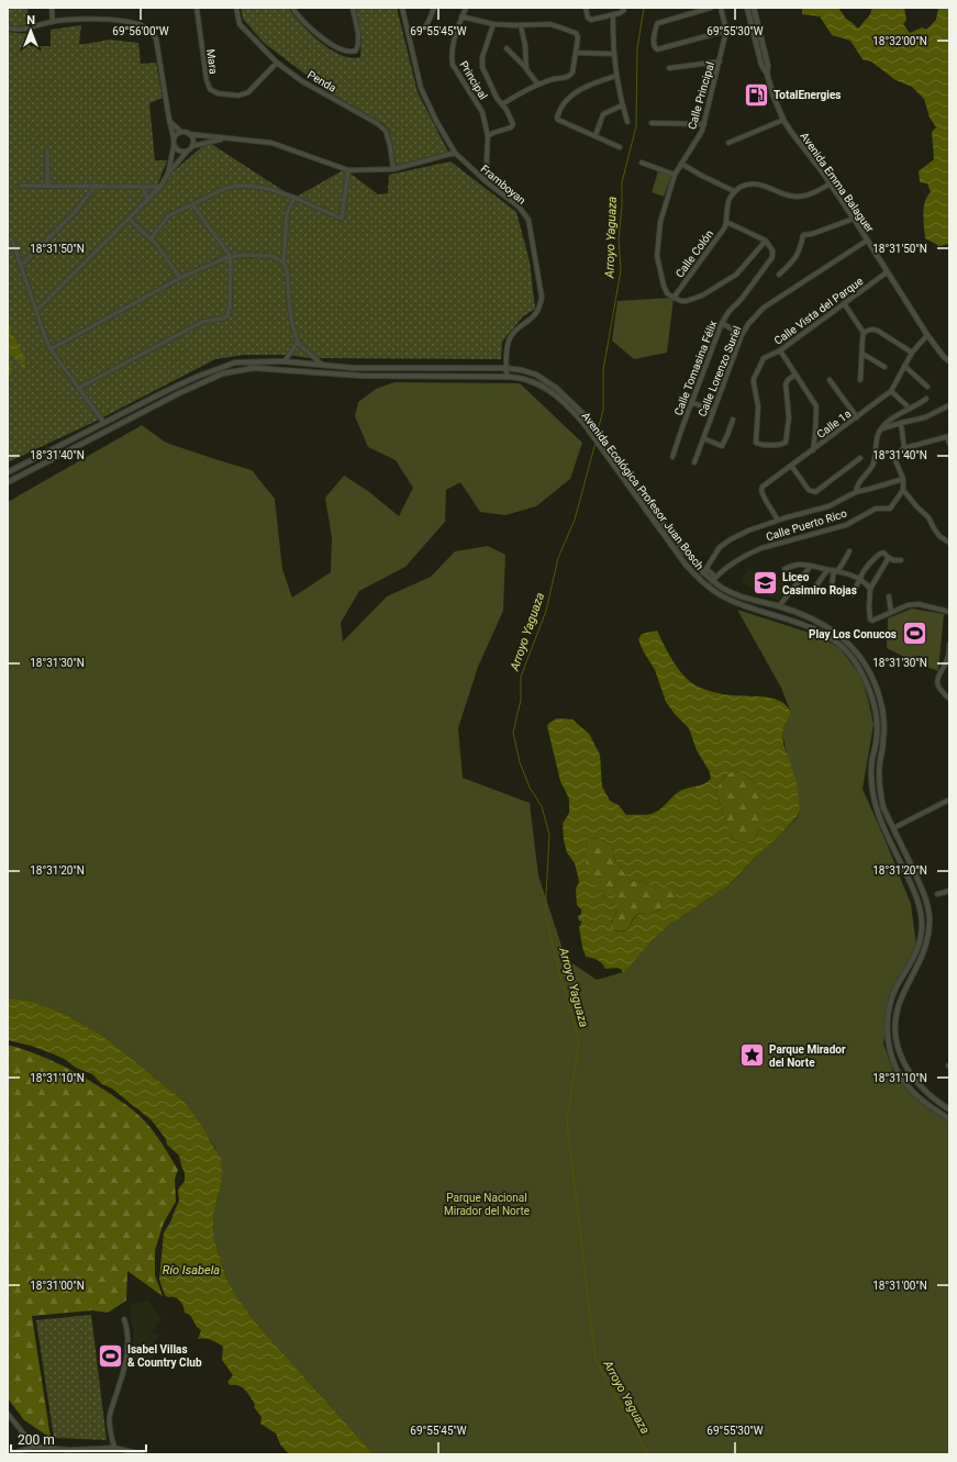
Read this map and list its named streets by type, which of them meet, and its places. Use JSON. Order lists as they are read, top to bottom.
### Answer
{
  "streets": {
    "street": [
      "Mara",
      "Principal",
      "Penda",
      "Calle Principal",
      "Avenida Emma Balaguer",
      "Framboyan",
      "Calle Colón",
      "Calle Vista del Parque",
      "Calle Tomasina Félix",
      "Calle Lorenzo Suriel",
      "Calle 1a",
      "Avenida Ecológica Profesor Juan Bosch",
      "Calle Puerto Rico"
    ]
  },
  "crossings": [
    ["Mara", "Penda"],
    ["Principal", "Framboyan"],
    ["Calle Principal", "Calle Colón"],
    ["Avenida Emma Balaguer", "Calle Vista del Parque"],
    ["Avenida Emma Balaguer", "Calle Lorenzo Suriel"],
    ["Avenida Emma Balaguer", "Calle 1a"],
    ["Framboyan", "Avenida Ecológica Profesor Juan Bosch"],
    ["Avenida Ecológica Profesor Juan Bosch", "Calle Puerto Rico"]
  ],
  "water": ["Arroyo Yaguaza", "Río Isabela"],
  "parks": ["Parque Nacional Mirador del Norte"],
  "places": {
    "fuel station": ["TotalEnergies"],
    "school or university": ["Liceo Casimiro Rojas"],
    "sports": ["Play Los Conucos", "Isabel Villas & Country Club"],
    "place": ["Parque Mirador del Norte"]
  },
  "scale_bar": "200 m",
  "north": "top",
  "coordinates": [
    "69°56'00\"W",
    "69°55'45\"W",
    "69°55'30\"W",
    "18°32'00\"N",
    "18°31'50\"N",
    "18°31'40\"N",
    "18°31'30\"N",
    "18°31'20\"N",
    "18°31'10\"N",
    "18°31'00\"N"
  ]
}
